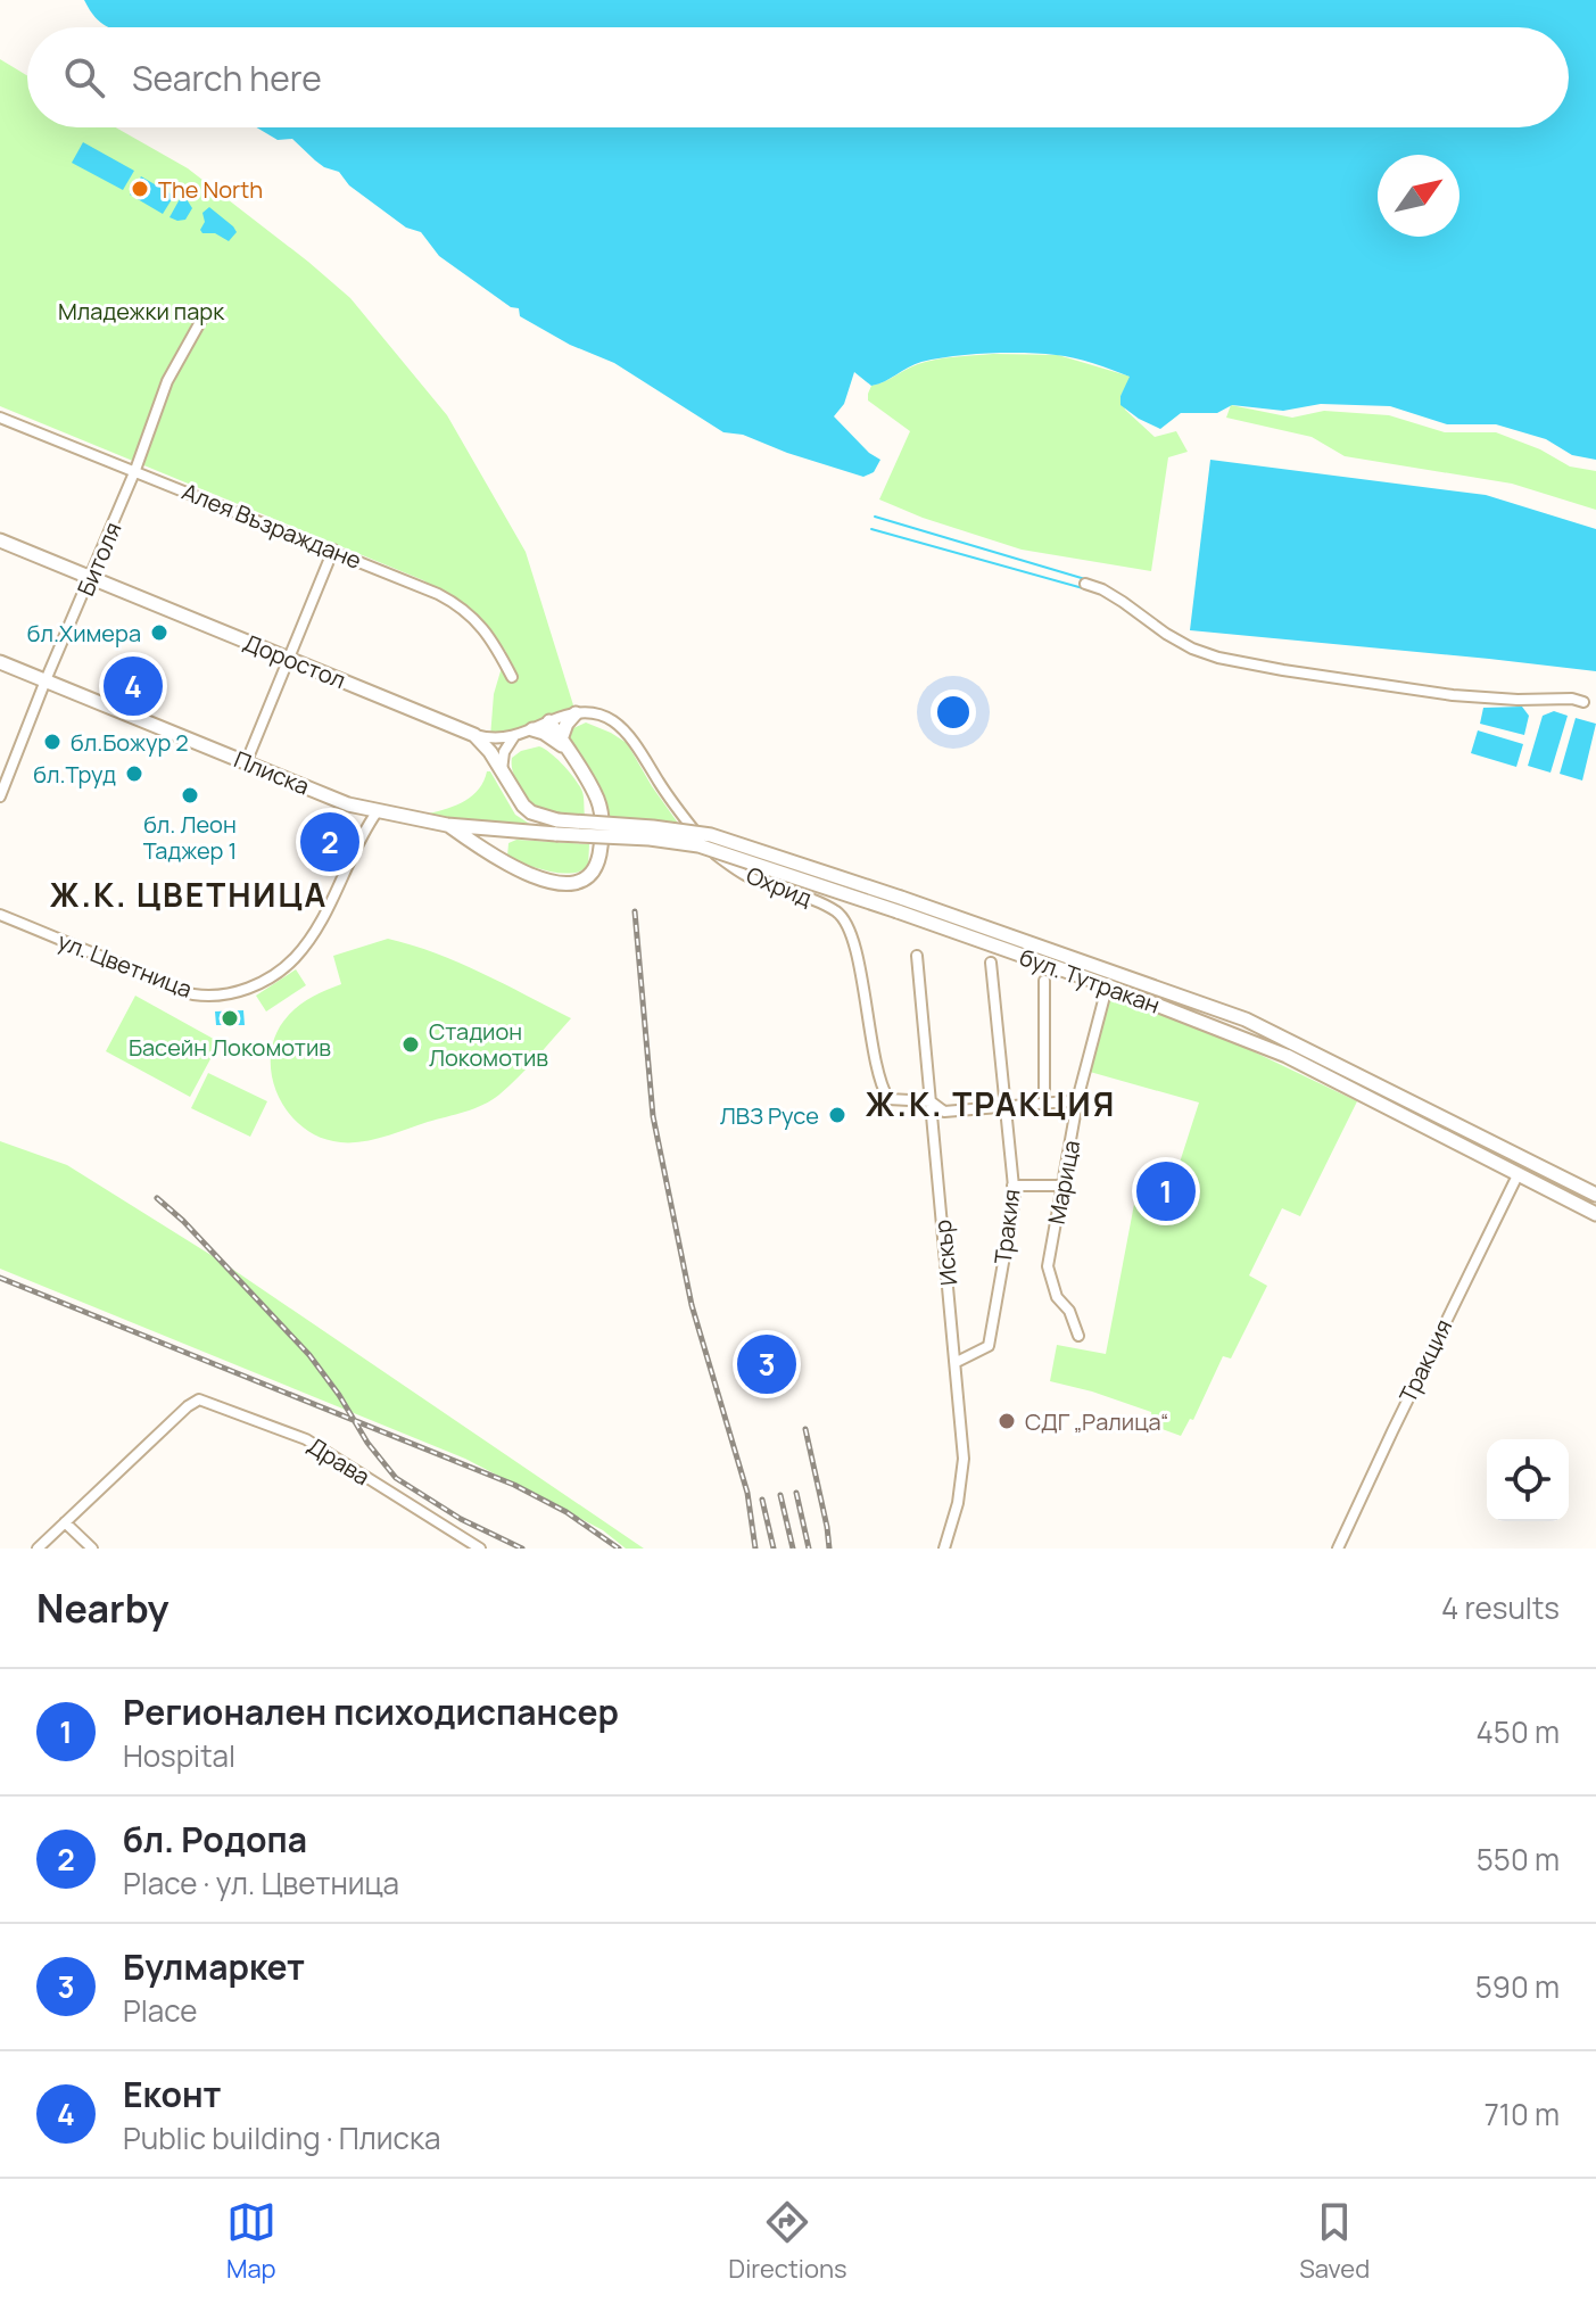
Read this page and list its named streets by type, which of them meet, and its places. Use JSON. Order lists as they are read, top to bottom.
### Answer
{
  "streets": {
    "main road": ["Доростол", "Плиска", "бул. Тутракан"],
    "street": [
      "Алея Възраждане",
      "Битоля",
      "Охрид",
      "ул. Цветница",
      "Марица",
      "Тракия",
      "Искър",
      "Тракция",
      "Драва"
    ]
  },
  "crossings": [
    ["Алея Възраждане", "Битоля"],
    ["Битоля", "Доростол"],
    ["Битоля", "Плиска"],
    ["Плиска", "ул. Цветница"],
    ["Плиска", "бул. Тутракан"],
    ["Охрид", "Искър"],
    ["бул. Тутракан", "Марица"],
    ["бул. Тутракан", "Тракция"],
    ["Тракия", "Искър"]
  ],
  "districts": ["Ж.К. ЦВЕТНИЦА", "Ж.К. ТРАКЦИЯ"],
  "parks": ["Младежки парк"],
  "places": [
    "The North",
    "бл.Химера",
    "бл.Божур 2",
    "бл.Труд",
    "бл. Леон Таджер 1",
    "Басейн Локомотив",
    "Стадион Локомотив",
    "ЛВЗ Русе",
    "СДГ „Ралица“"
  ],
  "north": "top right",
  "page": {
    "search": "Search here",
    "pins": [
      "4",
      "2",
      "1",
      "3"
    ],
    "heading": ["Nearby", "4 results"],
    "list": [
      {
        "mark": "1",
        "name": "Регионален психодиспансер",
        "note": "Hospital",
        "value": "450 m"
      },
      {
        "mark": "2",
        "name": "бл. Родопа",
        "note": "Place · ул. Цветница",
        "value": "550 m"
      },
      {
        "mark": "3",
        "name": "Булмаркет",
        "note": "Place",
        "value": "590 m"
      },
      {
        "mark": "4",
        "name": "Еконт",
        "note": "Public building · Плиска",
        "value": "710 m"
      }
    ],
    "nav": ["Map", "Directions", "Saved"]
  }
}
